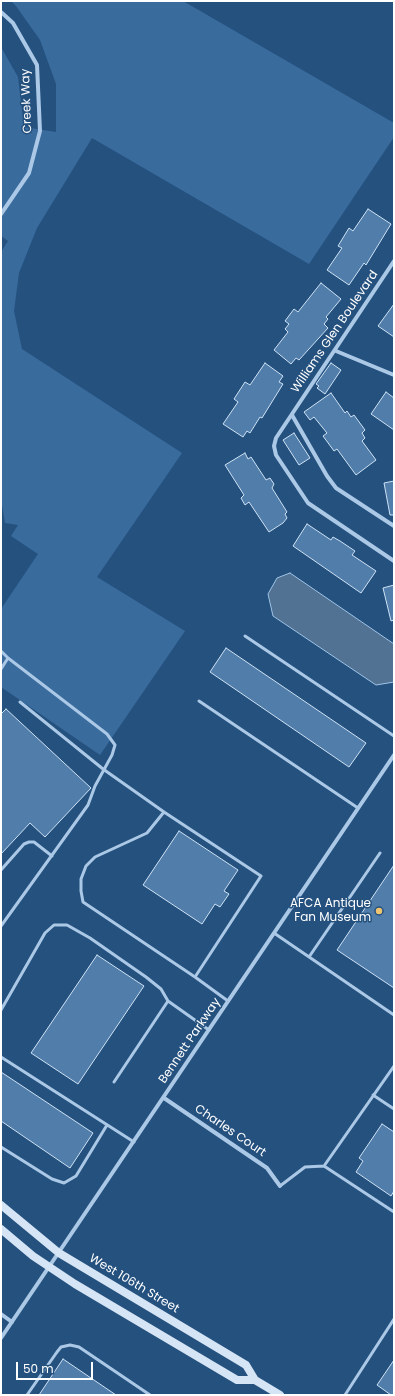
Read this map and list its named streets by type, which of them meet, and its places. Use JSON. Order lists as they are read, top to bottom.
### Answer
{
  "streets": {
    "street": [
      "Creek Way",
      "Williams Glen Boulevard",
      "Bennett Parkway",
      "Charles Court",
      "West 106th Street"
    ]
  },
  "crossings": [
    ["Bennett Parkway", "Charles Court"],
    ["Bennett Parkway", "West 106th Street"]
  ],
  "places": ["AFCA Antique Fan Museum"],
  "scale_bar": "50 m"
}
